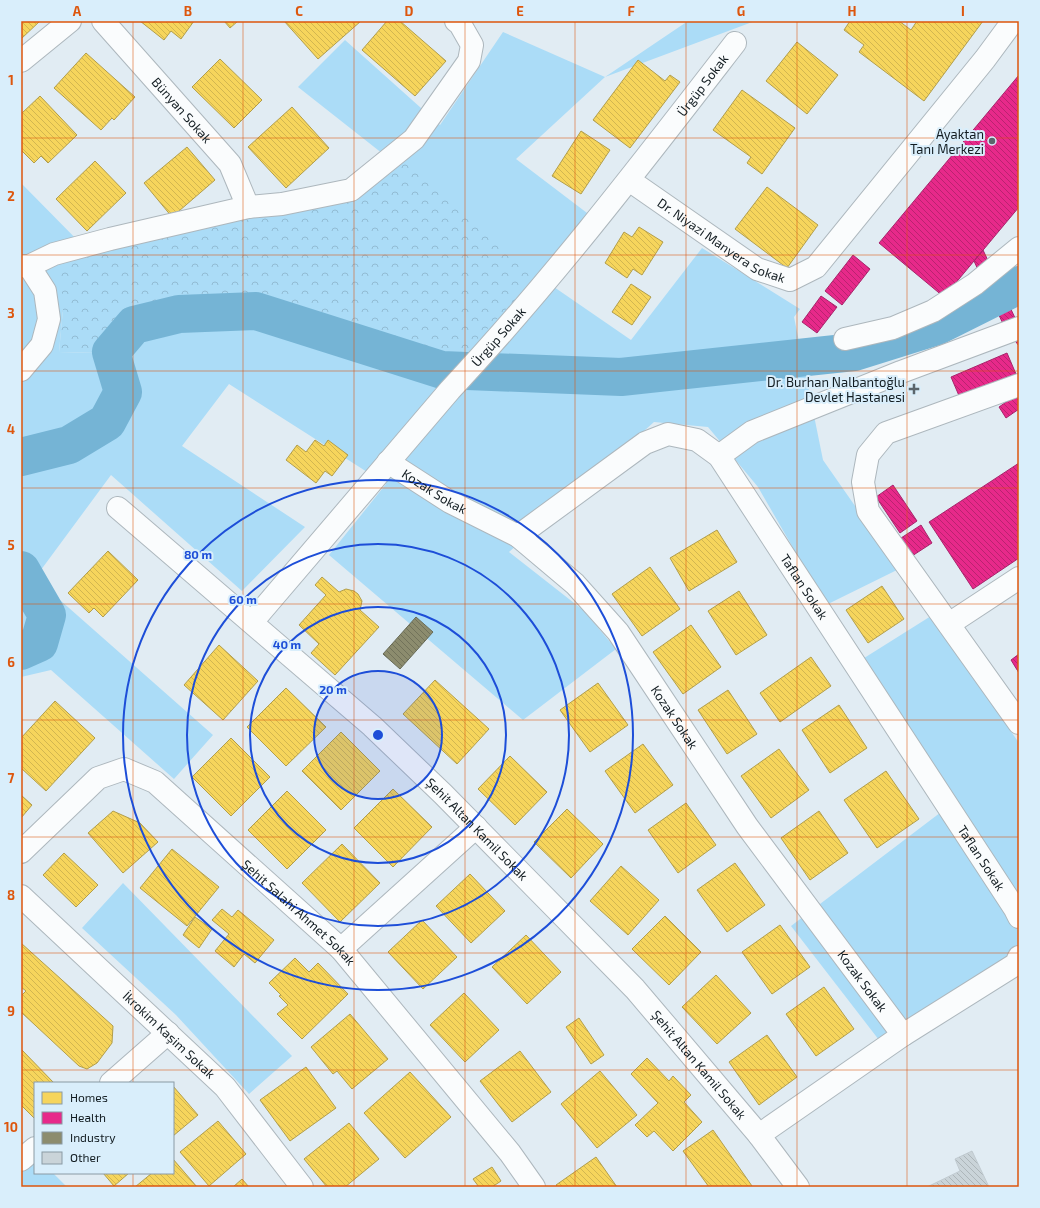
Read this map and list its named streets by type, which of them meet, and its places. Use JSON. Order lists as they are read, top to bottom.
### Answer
{
  "streets": {
    "street": [
      "Ürgüp Sokak",
      "Bünyan Sokak",
      "Dr. Niyazi Manyera Sokak",
      "Kozak Sokak",
      "Taflan Sokak",
      "Şehit Altan Kamil Sokak",
      "Şehit Salahi Ahmet Sokak",
      "İkrokim Kaşim Sokak"
    ]
  },
  "crossings": [
    ["Ürgüp Sokak", "Dr. Niyazi Manyera Sokak"],
    ["Ürgüp Sokak", "Kozak Sokak"],
    ["Ürgüp Sokak", "Şehit Altan Kamil Sokak"],
    ["Kozak Sokak", "Taflan Sokak"]
  ],
  "places": {
    "other": ["Ayaktan Tanı Merkezi"],
    "health": ["Dr. Burhan Nalbantoğlu Devlet Hastanesi"]
  },
  "legend": [
    "Homes",
    "Health",
    "Industry",
    "Other"
  ],
  "grid": {
    "columns": [
      "A",
      "B",
      "C",
      "D",
      "E",
      "F",
      "G",
      "H",
      "I"
    ],
    "rows": [
      "1",
      "2",
      "3",
      "4",
      "5",
      "6",
      "7",
      "8",
      "9",
      "10"
    ]
  },
  "rings": [
    "80 m",
    "60 m",
    "40 m",
    "20 m"
  ]
}
